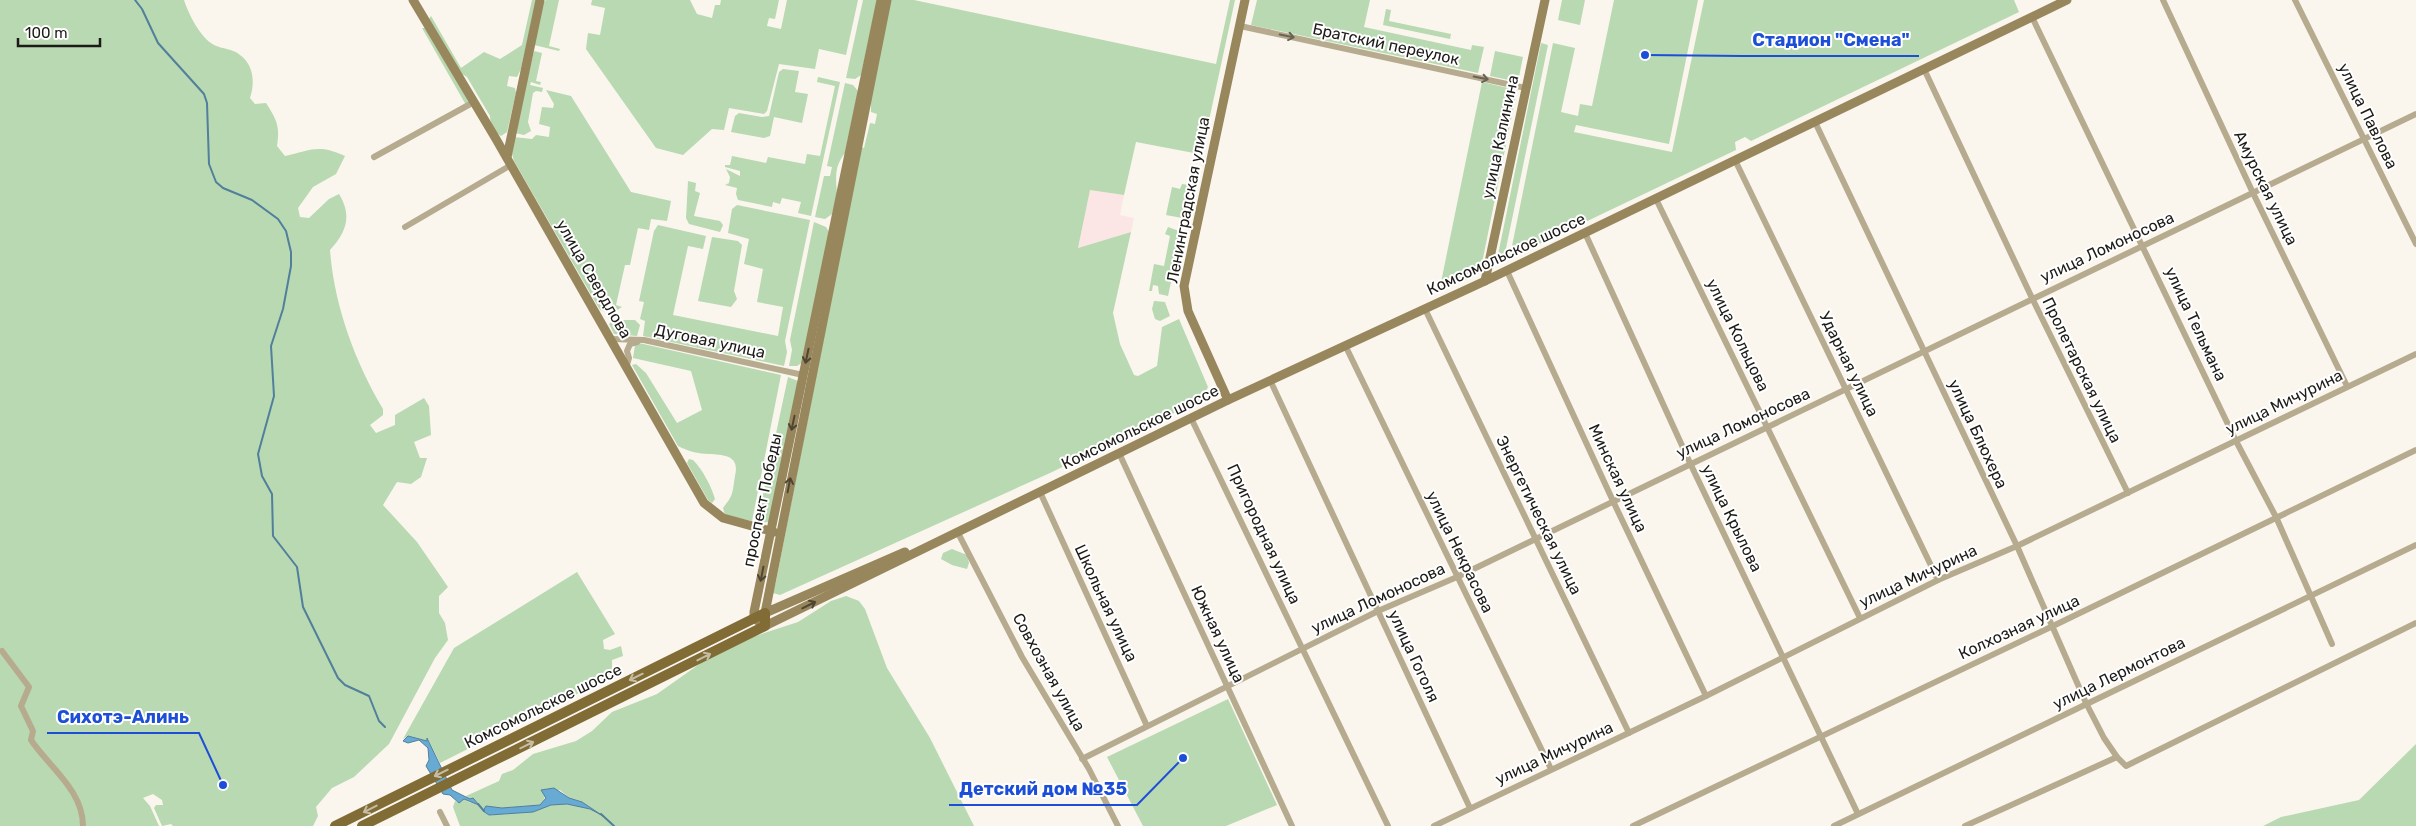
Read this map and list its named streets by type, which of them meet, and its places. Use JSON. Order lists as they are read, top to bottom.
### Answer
{
  "streets": {
    "main road": [
      "улица Калинина",
      "Ленинградская улица",
      "Комсомольское шоссе",
      "улица Свердлова",
      "проспект Победы"
    ],
    "street": [
      "Братский переулок",
      "улица Павлова",
      "Амурская улица",
      "улица Ломоносова",
      "улица Тельмана",
      "улица Кольцова",
      "Дуговая улица",
      "Ударная улица",
      "Пролетарская улица",
      "улица Мичурина",
      "улица Блюхера",
      "Минская улица",
      "Энергетическая улица",
      "улица Крылова",
      "Пригородная улица",
      "улица Некрасова",
      "Школьная улица",
      "Колхозная улица",
      "Южная улица",
      "улица Гоголя",
      "Совхозная улица",
      "улица Лермонтова"
    ]
  },
  "crossings": [
    ["Братский переулок", "улица Калинина"],
    ["Братский переулок", "Ленинградская улица"],
    ["улица Павлова", "улица Ломоносова"],
    ["улица Калинина", "Комсомольское шоссе"],
    ["Амурская улица", "улица Ломоносова"],
    ["Амурская улица", "улица Мичурина"],
    ["Ленинградская улица", "Комсомольское шоссе"],
    ["улица Ломоносова", "улица Тельмана"],
    ["улица Ломоносова", "улица Кольцова"],
    ["улица Ломоносова", "Ударная улица"],
    ["улица Ломоносова", "Пролетарская улица"],
    ["улица Ломоносова", "улица Блюхера"],
    ["улица Ломоносова", "Минская улица"],
    ["улица Ломоносова", "Энергетическая улица"],
    ["улица Ломоносова", "улица Крылова"],
    ["улица Ломоносова", "Пригородная улица"],
    ["улица Ломоносова", "улица Некрасова"],
    ["улица Ломоносова", "Школьная улица"],
    ["улица Ломоносова", "Южная улица"],
    ["улица Ломоносова", "улица Гоголя"],
    ["улица Ломоносова", "Совхозная улица"],
    ["Комсомольское шоссе", "улица Тельмана"],
    ["Комсомольское шоссе", "улица Кольцова"],
    ["Комсомольское шоссе", "Ударная улица"],
    ["Комсомольское шоссе", "Пролетарская улица"],
    ["Комсомольское шоссе", "улица Блюхера"],
    ["Комсомольское шоссе", "Минская улица"],
    ["Комсомольское шоссе", "проспект Победы"],
    ["Комсомольское шоссе", "Энергетическая улица"],
    ["Комсомольское шоссе", "улица Крылова"],
    ["Комсомольское шоссе", "Пригородная улица"],
    ["Комсомольское шоссе", "улица Некрасова"],
    ["Комсомольское шоссе", "Школьная улица"],
    ["Комсомольское шоссе", "Южная улица"],
    ["Комсомольское шоссе", "улица Гоголя"],
    ["Комсомольское шоссе", "Совхозная улица"],
    ["улица Свердлова", "Дуговая улица"],
    ["улица Свердлова", "проспект Победы"],
    ["улица Тельмана", "улица Мичурина"],
    ["улица Тельмана", "Колхозная улица"],
    ["улица Тельмана", "улица Лермонтова"],
    ["улица Кольцова", "улица Мичурина"],
    ["Дуговая улица", "проспект Победы"],
    ["Ударная улица", "улица Мичурина"],
    ["Пролетарская улица", "улица Мичурина"],
    ["улица Мичурина", "улица Блюхера"],
    ["улица Мичурина", "Минская улица"],
    ["улица Мичурина", "Энергетическая улица"],
    ["улица Мичурина", "улица Крылова"],
    ["улица Мичурина", "улица Некрасова"],
    ["улица Мичурина", "улица Гоголя"],
    ["улица Блюхера", "Колхозная улица"],
    ["улица Блюхера", "улица Лермонтова"],
    ["улица Крылова", "Колхозная улица"],
    ["улица Крылова", "улица Лермонтова"]
  ],
  "one_way": ["Братский переулок"],
  "places": ["Стадион \"Смена\"", "Детский дом №35", "Сихотэ-Алинь"],
  "scale_bar": "100 m"
}
